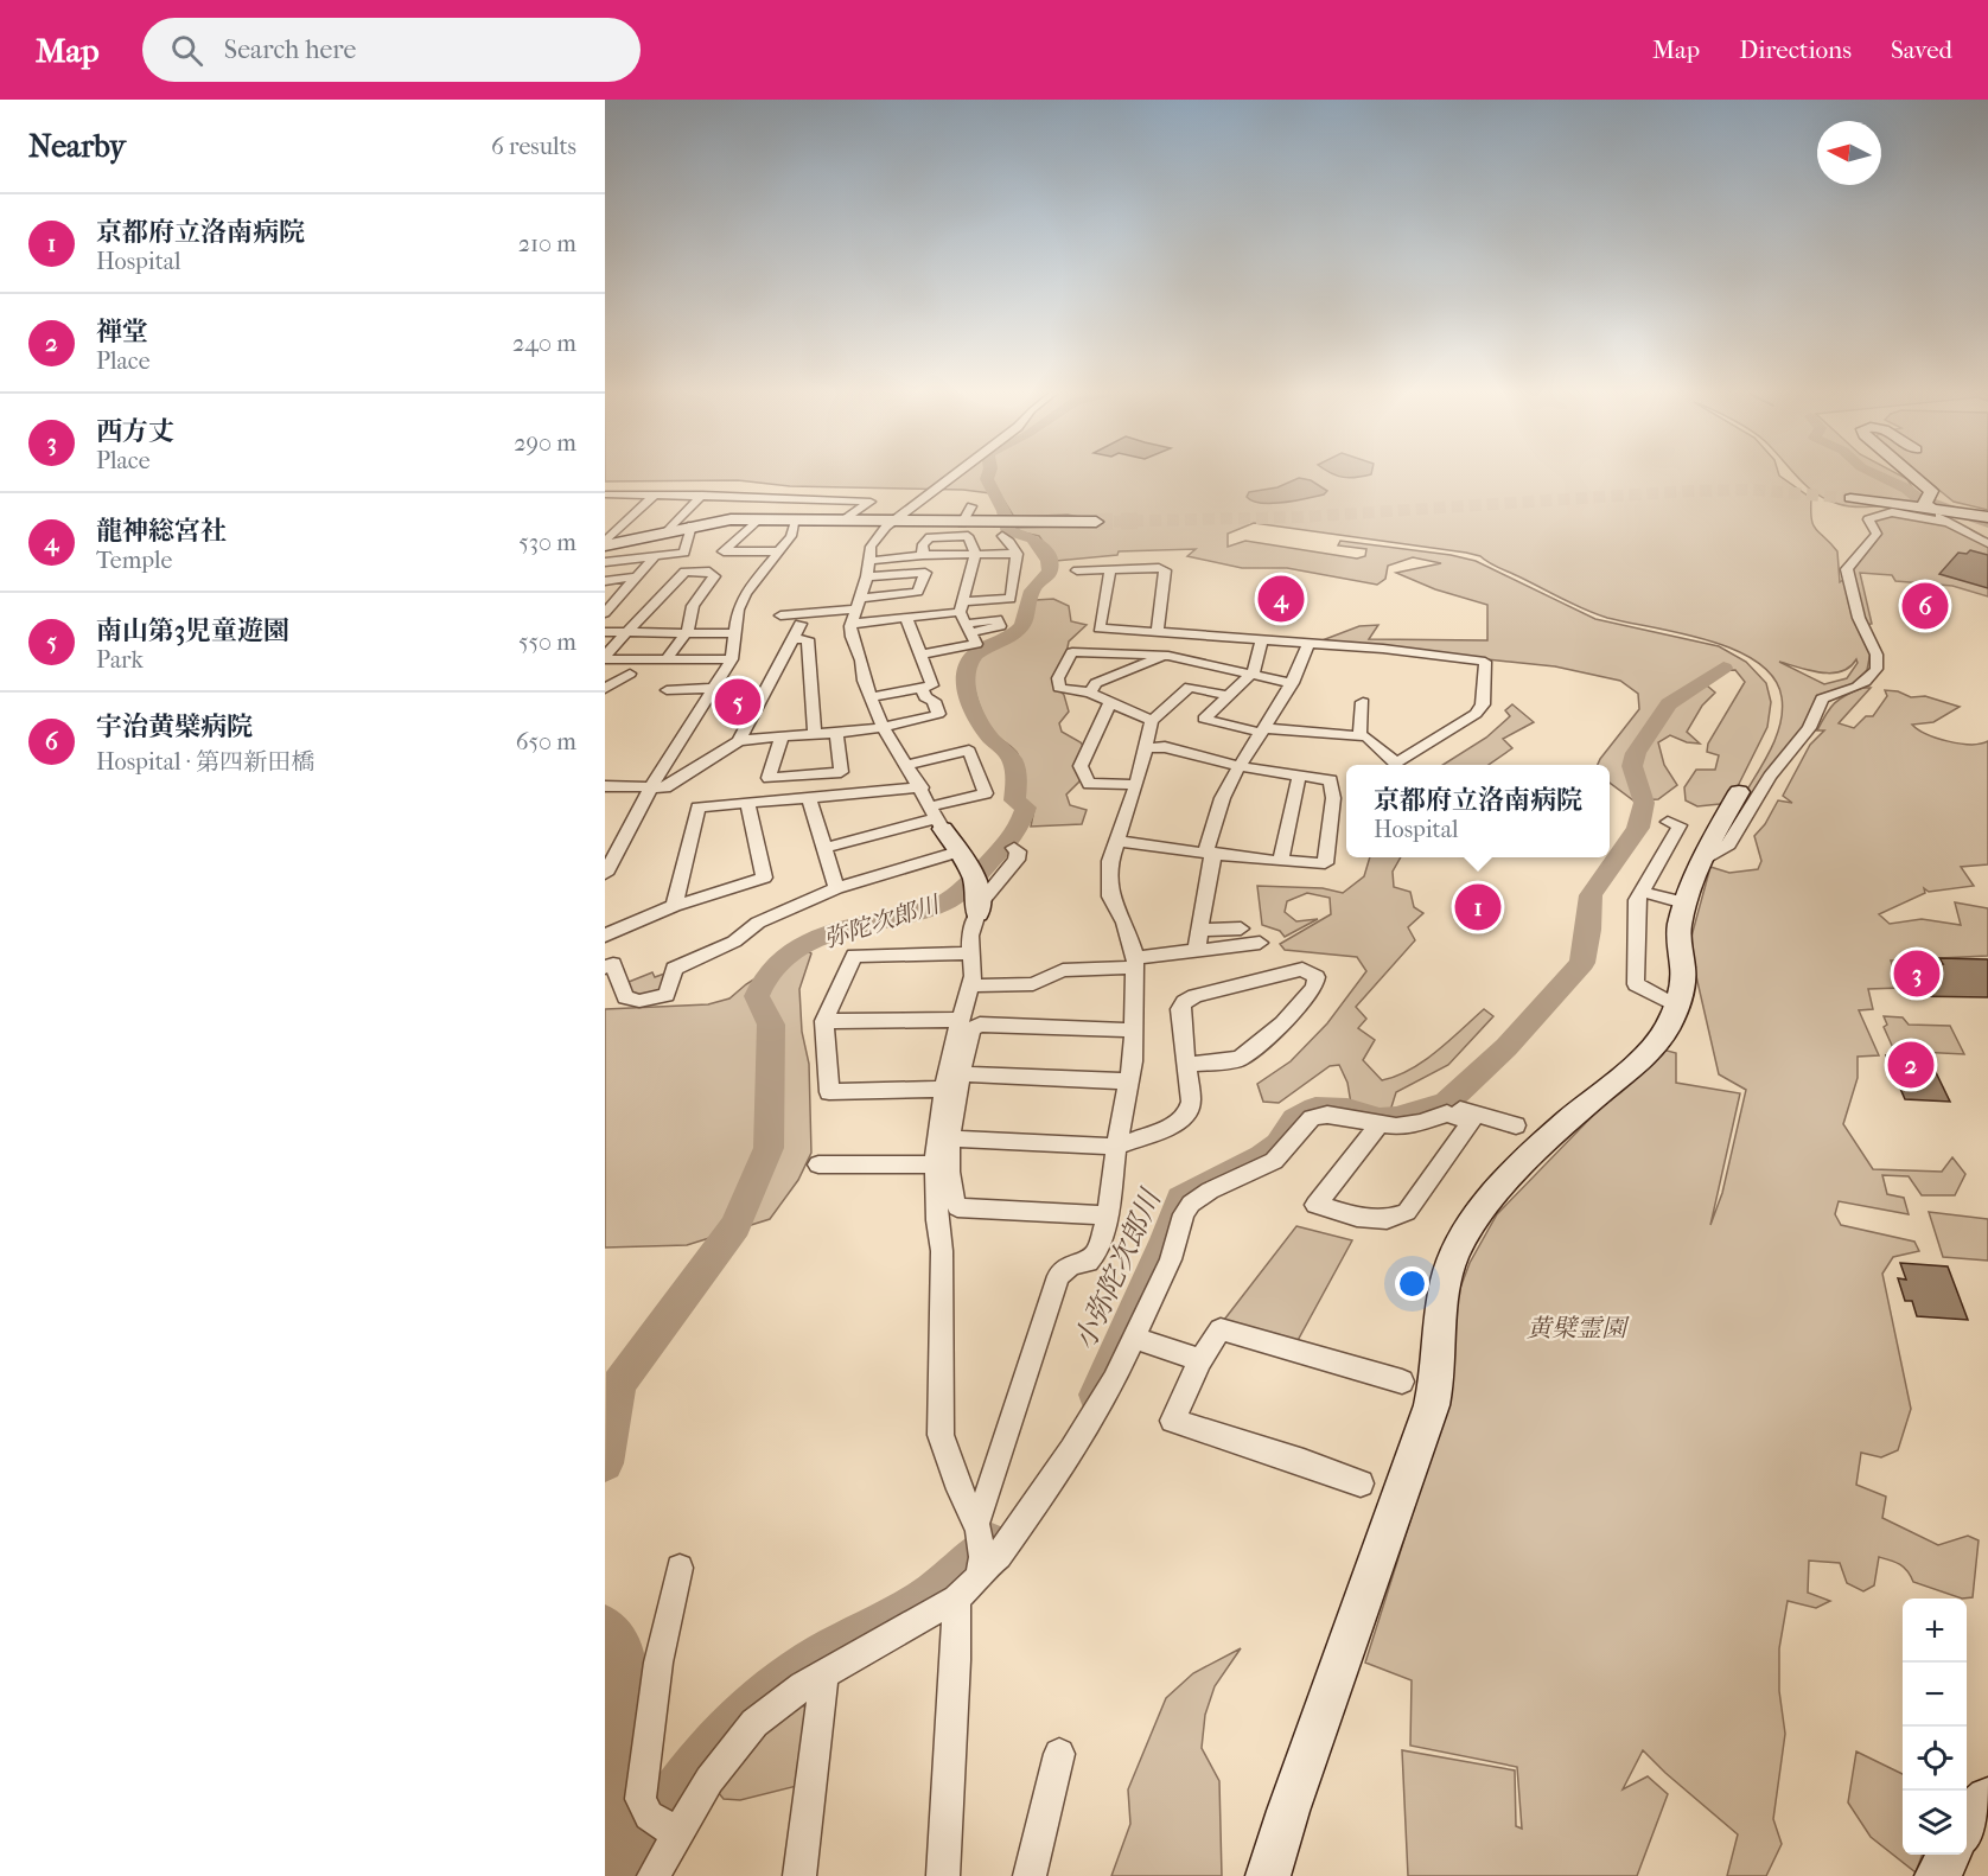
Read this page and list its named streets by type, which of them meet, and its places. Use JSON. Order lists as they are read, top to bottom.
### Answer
{
  "water": ["弥陀次郎川", "小弥陀次郎川"],
  "parks": ["黄檗霊園"],
  "north": "left",
  "page": {
    "header": "Map",
    "search": "Search here",
    "nav": ["Map", "Directions", "Saved"],
    "heading": ["Nearby", "6 results"],
    "list": [
      {
        "mark": "1",
        "name": "京都府立洛南病院",
        "note": "Hospital",
        "value": "210 m"
      },
      {
        "mark": "2",
        "name": "禅堂",
        "note": "Place",
        "value": "240 m"
      },
      {
        "mark": "3",
        "name": "西方丈",
        "note": "Place",
        "value": "290 m"
      },
      {
        "mark": "4",
        "name": "龍神総宮社",
        "note": "Temple",
        "value": "530 m"
      },
      {
        "mark": "5",
        "name": "南山第3児童遊園",
        "note": "Park",
        "value": "550 m"
      },
      {
        "mark": "6",
        "name": "宇治黄檗病院",
        "note": "Hospital · 第四新田橋",
        "value": "650 m"
      }
    ],
    "pins": [
      "4",
      "6",
      "5",
      "1",
      "3",
      "2"
    ],
    "popup": ["京都府立洛南病院", "Hospital"],
    "map_buttons": ["+", "−"]
  }
}
